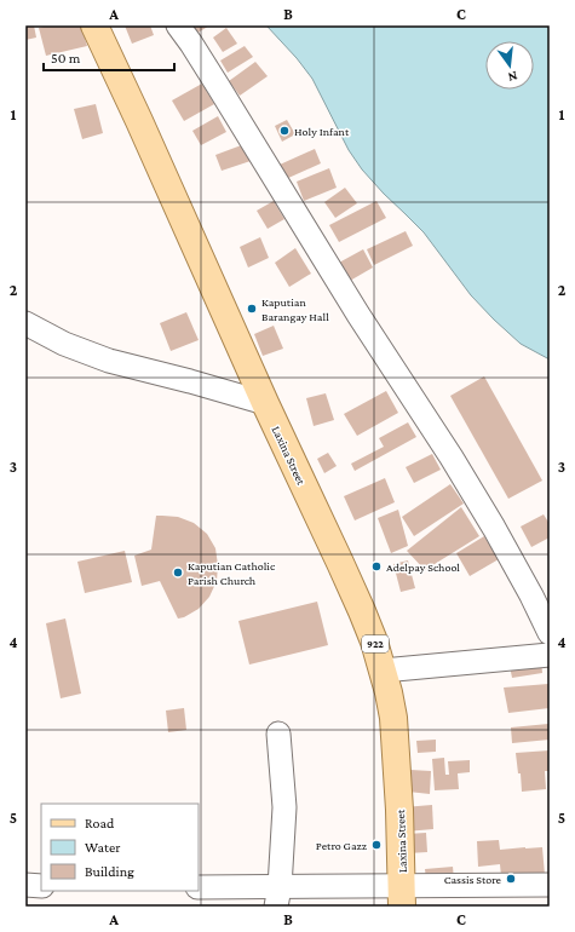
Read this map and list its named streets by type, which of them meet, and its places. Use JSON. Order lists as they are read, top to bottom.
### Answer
{
  "streets": {
    "main road": ["Laxina Street", "922"]
  },
  "places": [
    "Holy Infant",
    "Kaputian Barangay Hall",
    "Adelpay School",
    "Kaputian Catholic Parish Church",
    "Petro Gazz",
    "Cassis Store"
  ],
  "legend": ["Road", "Water", "Building"],
  "scale_bar": "50 m",
  "north": "bottom",
  "grid": {
    "columns": ["A", "B", "C"],
    "rows": [
      "1",
      "2",
      "3",
      "4",
      "5"
    ]
  }
}
